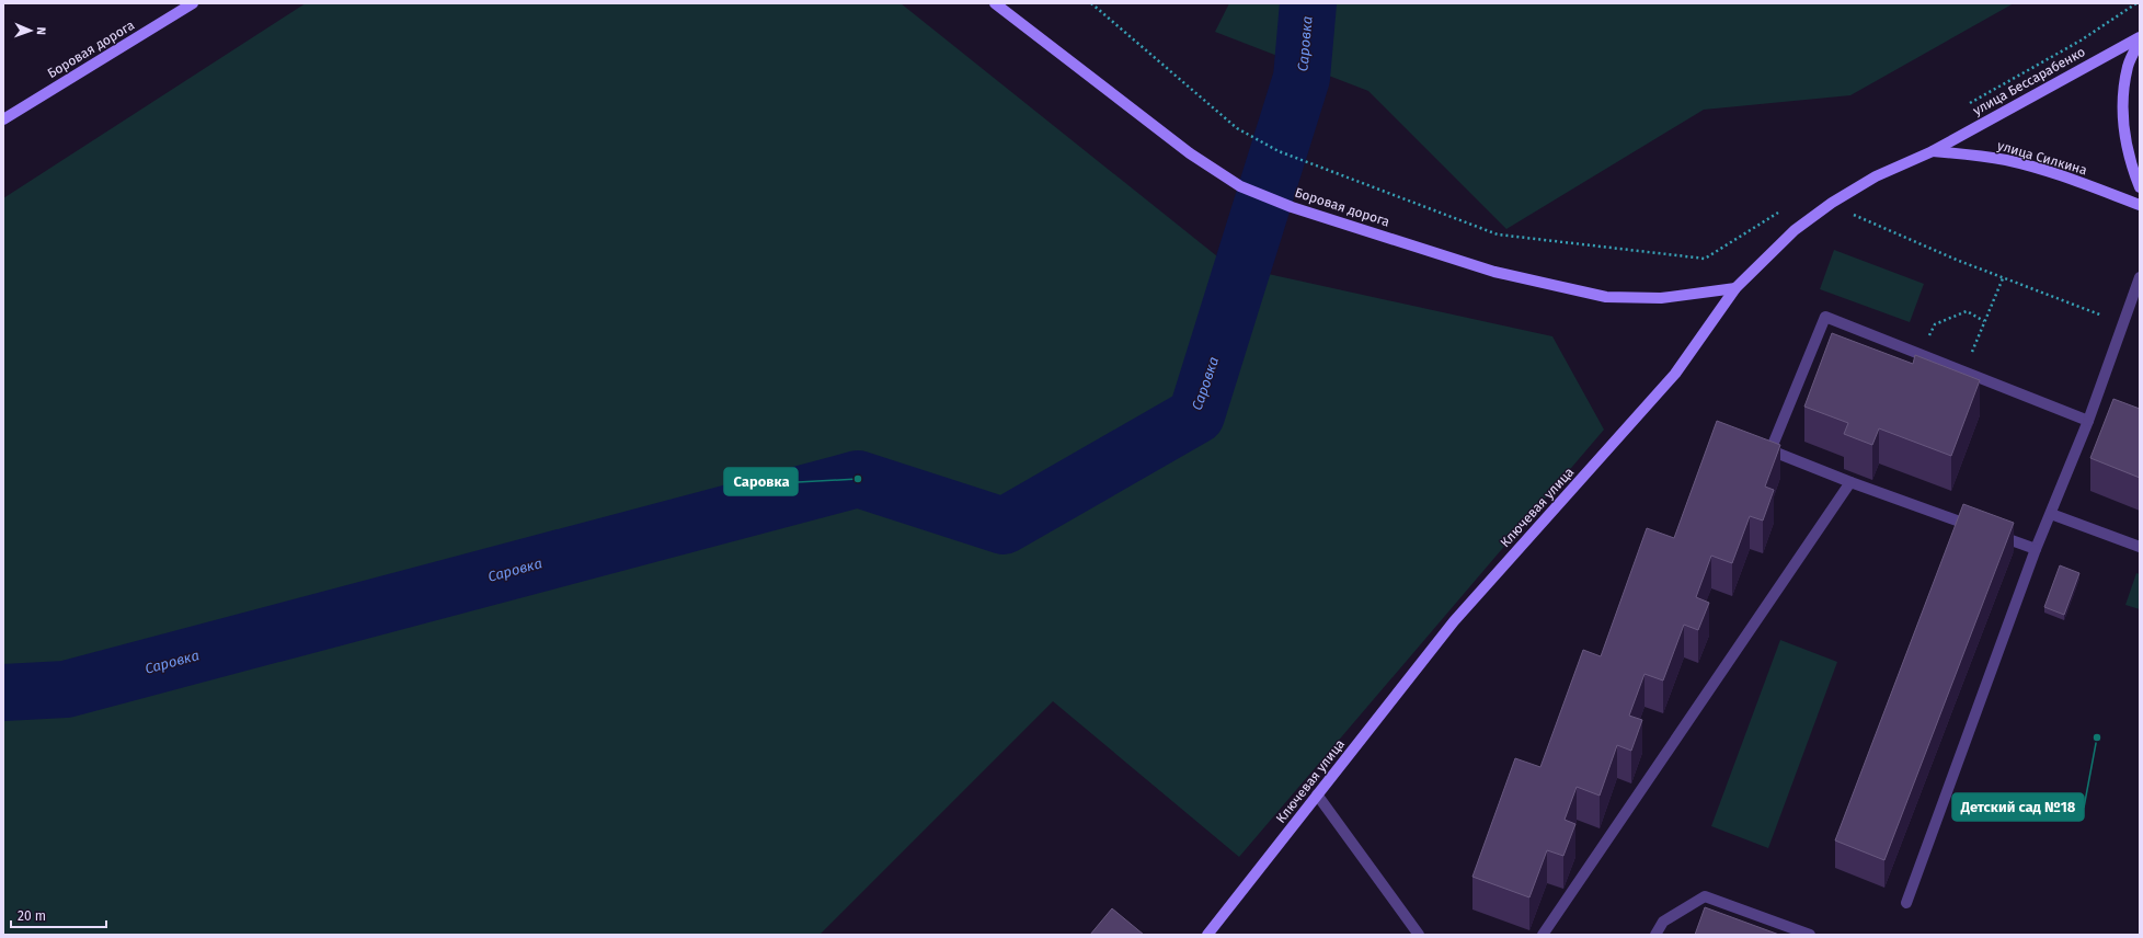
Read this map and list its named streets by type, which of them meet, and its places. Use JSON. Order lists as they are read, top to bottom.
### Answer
{
  "streets": {
    "street": [
      "Боровая дорога",
      "улица Бессарабенко",
      "улица Силкина",
      "Ключевая улица"
    ]
  },
  "crossings": [
    ["Боровая дорога", "Ключевая улица"],
    ["улица Бессарабенко", "улица Силкина"],
    ["улица Бессарабенко", "Ключевая улица"],
    ["улица Силкина", "Ключевая улица"]
  ],
  "water": ["Саровка"],
  "places": ["Саровка", "Детский сад №18"],
  "scale_bar": "20 m",
  "north": "right"
}
